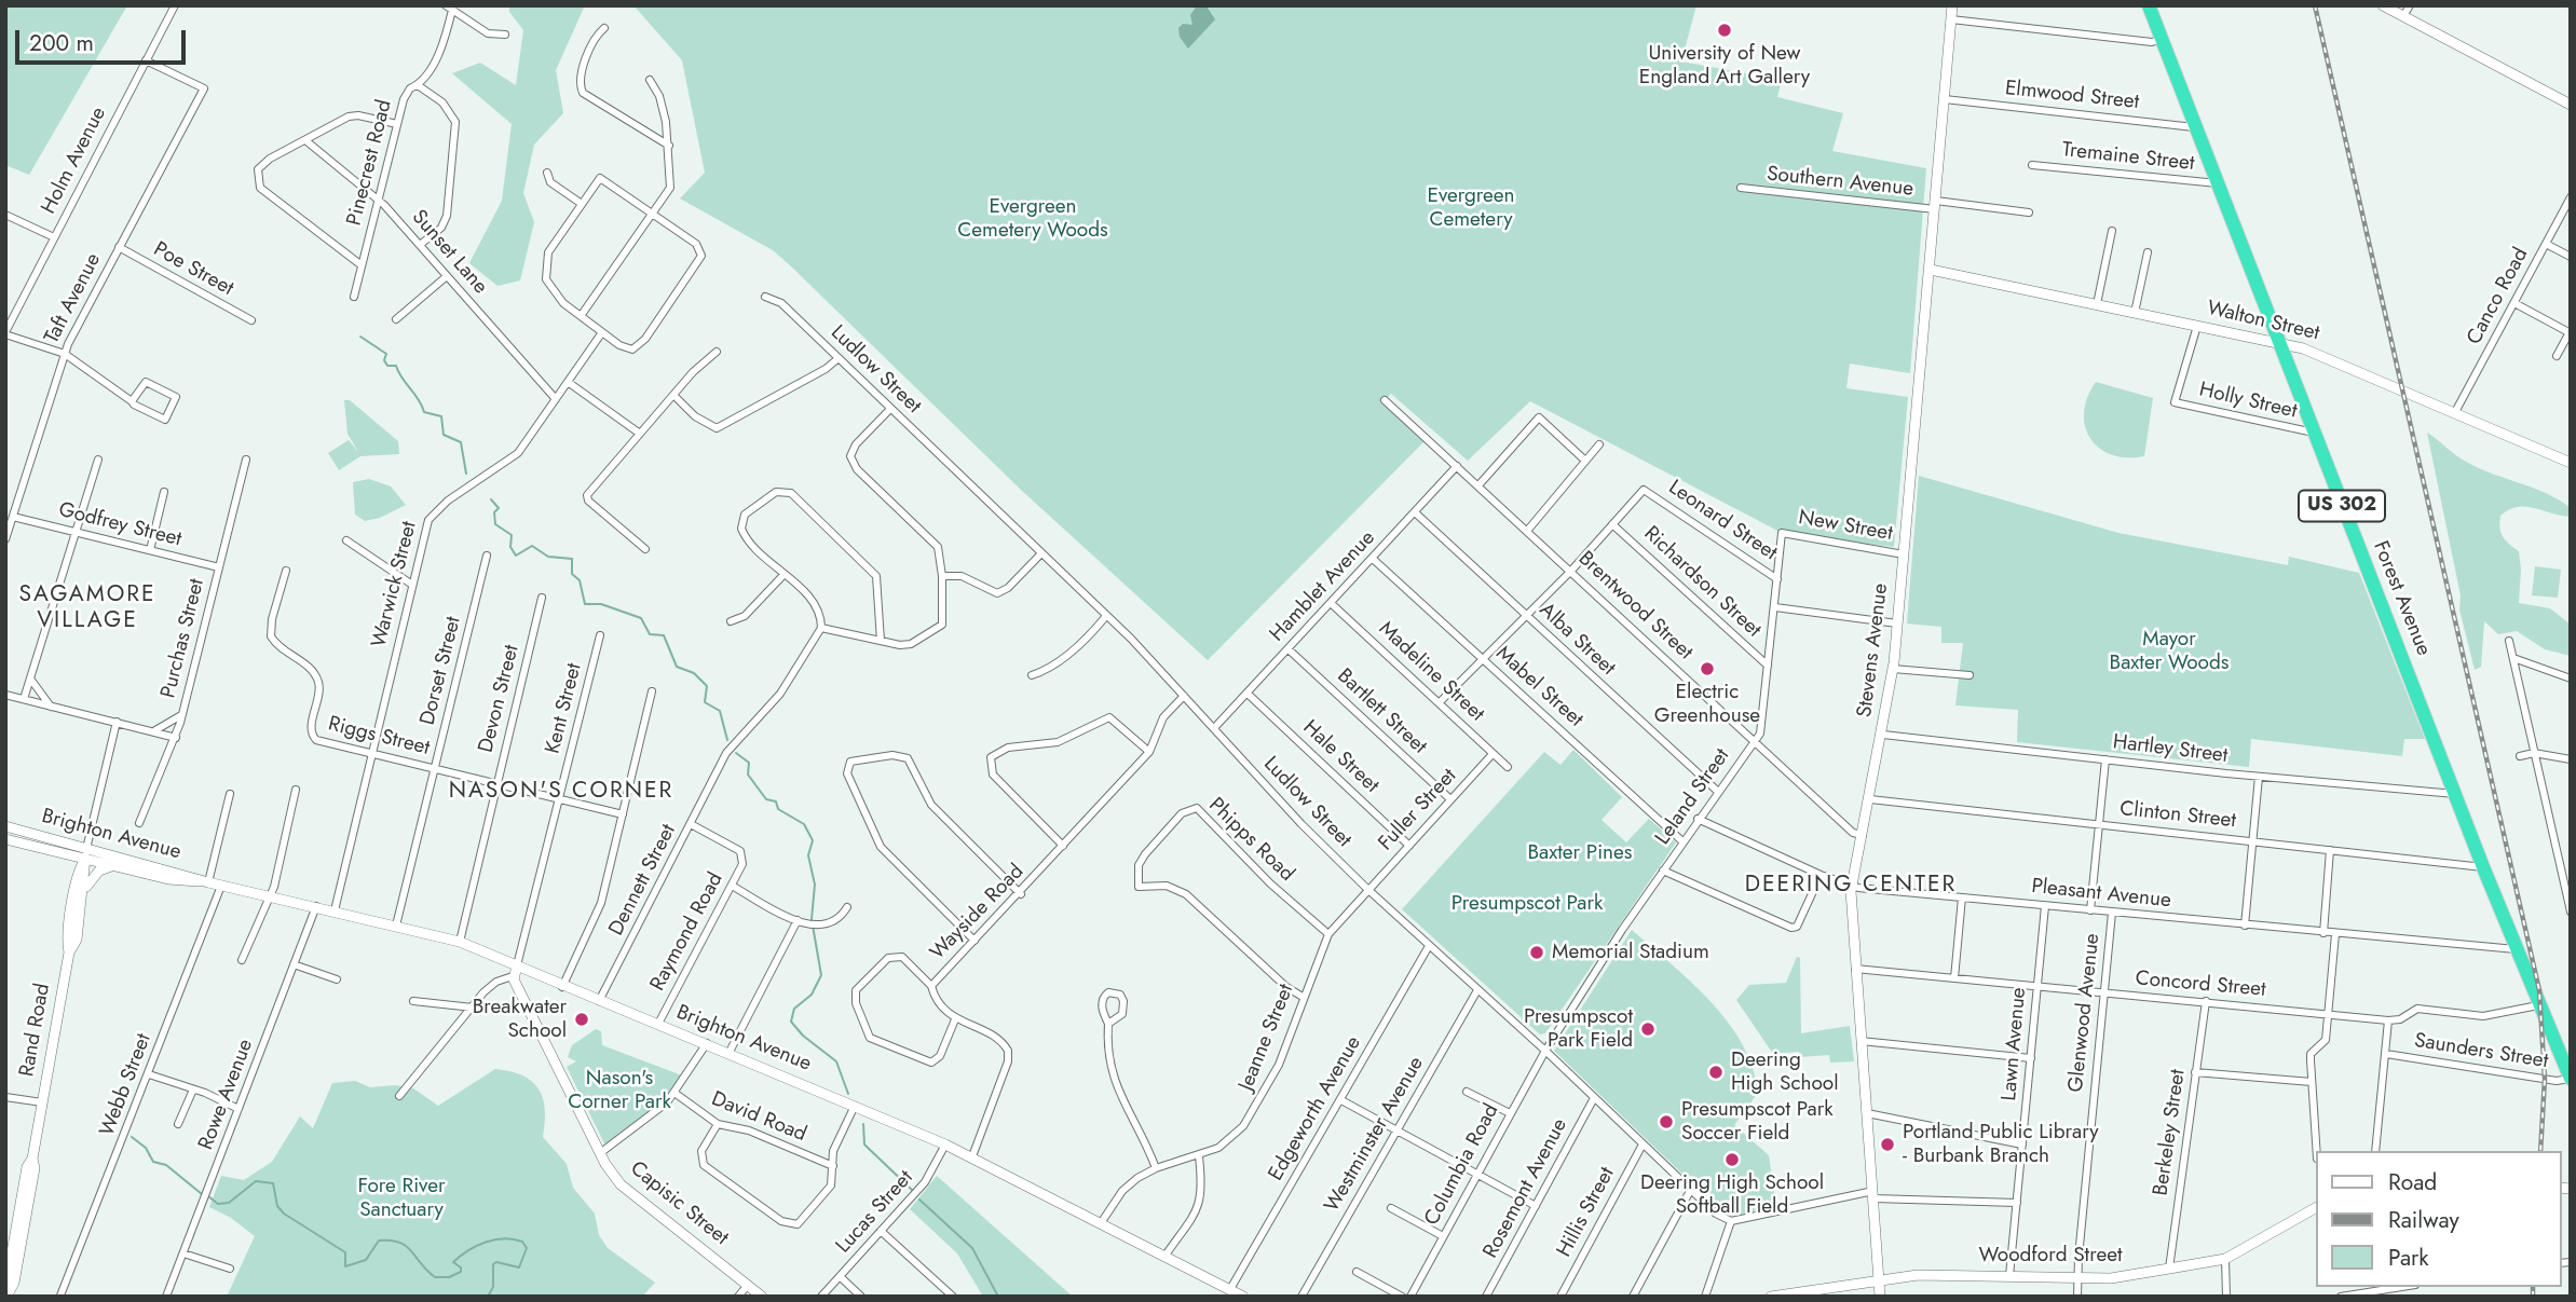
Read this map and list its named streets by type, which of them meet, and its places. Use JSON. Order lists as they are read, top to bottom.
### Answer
{
  "streets": {
    "highway": ["US 302", "Forest Avenue"],
    "main road": [
      "Walton Street",
      "Stevens Avenue",
      "Brighton Avenue",
      "Rand Road",
      "Capisic Street",
      "Woodford Street"
    ],
    "street": [
      "Elmwood Street",
      "Tremaine Street",
      "Holm Avenue",
      "Pinecrest Road",
      "Southern Avenue",
      "Sunset Lane",
      "Poe Street",
      "Canco Road",
      "Taft Avenue",
      "Ludlow Street",
      "Holly Street",
      "Leonard Street",
      "Godfrey Street",
      "New Street",
      "Richardson Street",
      "Warwick Street",
      "Hamblet Avenue",
      "Brentwood Street",
      "Purchas Street",
      "Alba Street",
      "Dorset Street",
      "Madeline Street",
      "Mabel Street",
      "Devon Street",
      "Kent Street",
      "Bartlett Street",
      "Riggs Street",
      "Hartley Street",
      "Hale Street",
      "Leland Street",
      "Fuller Street",
      "Clinton Street",
      "Phipps Road",
      "Dennett Street",
      "Pleasant Avenue",
      "Wayside Road",
      "Raymond Road",
      "Concord Street",
      "Glenwood Avenue",
      "Jeanne Street",
      "Lawn Avenue",
      "Saunders Street",
      "Webb Street",
      "Rowe Avenue",
      "Edgeworth Avenue",
      "David Road",
      "Berkeley Street",
      "Westminster Avenue",
      "Columbia Road",
      "Rosemont Avenue",
      "Lucas Street",
      "Hillis Street"
    ]
  },
  "crossings": [
    ["Elmwood Street", "Forest Avenue"],
    ["Elmwood Street", "Stevens Avenue"],
    ["Tremaine Street", "Forest Avenue"],
    ["Holm Avenue", "Taft Avenue"],
    ["Pinecrest Road", "Sunset Lane"],
    ["Southern Avenue", "Stevens Avenue"],
    ["Sunset Lane", "Warwick Street"],
    ["Poe Street", "Taft Avenue"],
    ["Canco Road", "Walton Street"],
    ["Taft Avenue", "Godfrey Street"],
    ["Walton Street", "Holly Street"],
    ["Walton Street", "Forest Avenue"],
    ["Walton Street", "Stevens Avenue"],
    ["Ludlow Street", "Hamblet Avenue"],
    ["Ludlow Street", "Leland Street"],
    ["Ludlow Street", "Fuller Street"],
    ["Ludlow Street", "Wayside Road"],
    ["Ludlow Street", "Jeanne Street"],
    ["Ludlow Street", "Edgeworth Avenue"],
    ["Ludlow Street", "Westminster Avenue"],
    ["Ludlow Street", "Columbia Road"],
    ["Ludlow Street", "Rosemont Avenue"],
    ["Ludlow Street", "Hillis Street"],
    ["Holly Street", "Forest Avenue"],
    ["Leonard Street", "Richardson Street"],
    ["Leonard Street", "Leland Street"],
    ["Godfrey Street", "Purchas Street"],
    ["New Street", "Stevens Avenue"],
    ["New Street", "Leland Street"],
    ["Richardson Street", "Leland Street"],
    ["Warwick Street", "Riggs Street"],
    ["Warwick Street", "Brighton Avenue"],
    ["Hamblet Avenue", "Brentwood Street"],
    ["Hamblet Avenue", "Alba Street"],
    ["Hamblet Avenue", "Madeline Street"],
    ["Hamblet Avenue", "Mabel Street"],
    ["Hamblet Avenue", "Bartlett Street"],
    ["Hamblet Avenue", "Hale Street"],
    ["Forest Avenue", "Hartley Street"],
    ["Forest Avenue", "Clinton Street"],
    ["Forest Avenue", "Pleasant Avenue"],
    ["Forest Avenue", "Concord Street"],
    ["Forest Avenue", "Saunders Street"],
    ["Brentwood Street", "Stevens Avenue"],
    ["Brentwood Street", "Leland Street"],
    ["Alba Street", "Leland Street"],
    ["Stevens Avenue", "Hartley Street"],
    ["Stevens Avenue", "Clinton Street"],
    ["Stevens Avenue", "Pleasant Avenue"],
    ["Stevens Avenue", "Concord Street"],
    ["Stevens Avenue", "Woodford Street"],
    ["Dorset Street", "Riggs Street"],
    ["Dorset Street", "Brighton Avenue"],
    ["Madeline Street", "Fuller Street"],
    ["Mabel Street", "Leland Street"],
    ["Devon Street", "Riggs Street"],
    ["Devon Street", "Brighton Avenue"],
    ["Kent Street", "Riggs Street"],
    ["Kent Street", "Brighton Avenue"],
    ["Bartlett Street", "Fuller Street"],
    ["Hale Street", "Fuller Street"],
    ["Leland Street", "Pleasant Avenue"],
    ["Leland Street", "Columbia Road"],
    ["Fuller Street", "Jeanne Street"],
    ["Brighton Avenue", "Dennett Street"],
    ["Brighton Avenue", "Wayside Road"],
    ["Brighton Avenue", "Raymond Road"],
    ["Brighton Avenue", "Rand Road"],
    ["Brighton Avenue", "Jeanne Street"],
    ["Brighton Avenue", "Webb Street"],
    ["Brighton Avenue", "Rowe Avenue"],
    ["Brighton Avenue", "Edgeworth Avenue"],
    ["Brighton Avenue", "Lucas Street"],
    ["Phipps Road", "Jeanne Street"],
    ["Dennett Street", "Raymond Road"],
    ["Pleasant Avenue", "Glenwood Avenue"],
    ["Pleasant Avenue", "Lawn Avenue"],
    ["Concord Street", "Glenwood Avenue"],
    ["Concord Street", "Lawn Avenue"],
    ["Concord Street", "Berkeley Street"],
    ["Glenwood Avenue", "Woodford Street"],
    ["Lawn Avenue", "Woodford Street"],
    ["Berkeley Street", "Woodford Street"]
  ],
  "districts": ["SAGAMORE VILLAGE", "NASON'S CORNER", "DEERING CENTER"],
  "parks": [
    "Evergreen Cemetery",
    "Evergreen Cemetery Woods",
    "Mayor Baxter Woods",
    "Baxter Pines",
    "Presumpscot Park",
    "Nason's Corner Park",
    "Fore River Sanctuary"
  ],
  "places": [
    "University of New England Art Gallery",
    "Electric Greenhouse",
    "Memorial Stadium",
    "Breakwater School",
    "Presumpscot Park Field",
    "Deering High School",
    "Presumpscot Park Soccer Field",
    "Portland Public Library - Burbank Branch",
    "Deering High School Softball Field"
  ],
  "legend": ["Road", "Railway", "Park"],
  "scale_bar": "200 m"
}
